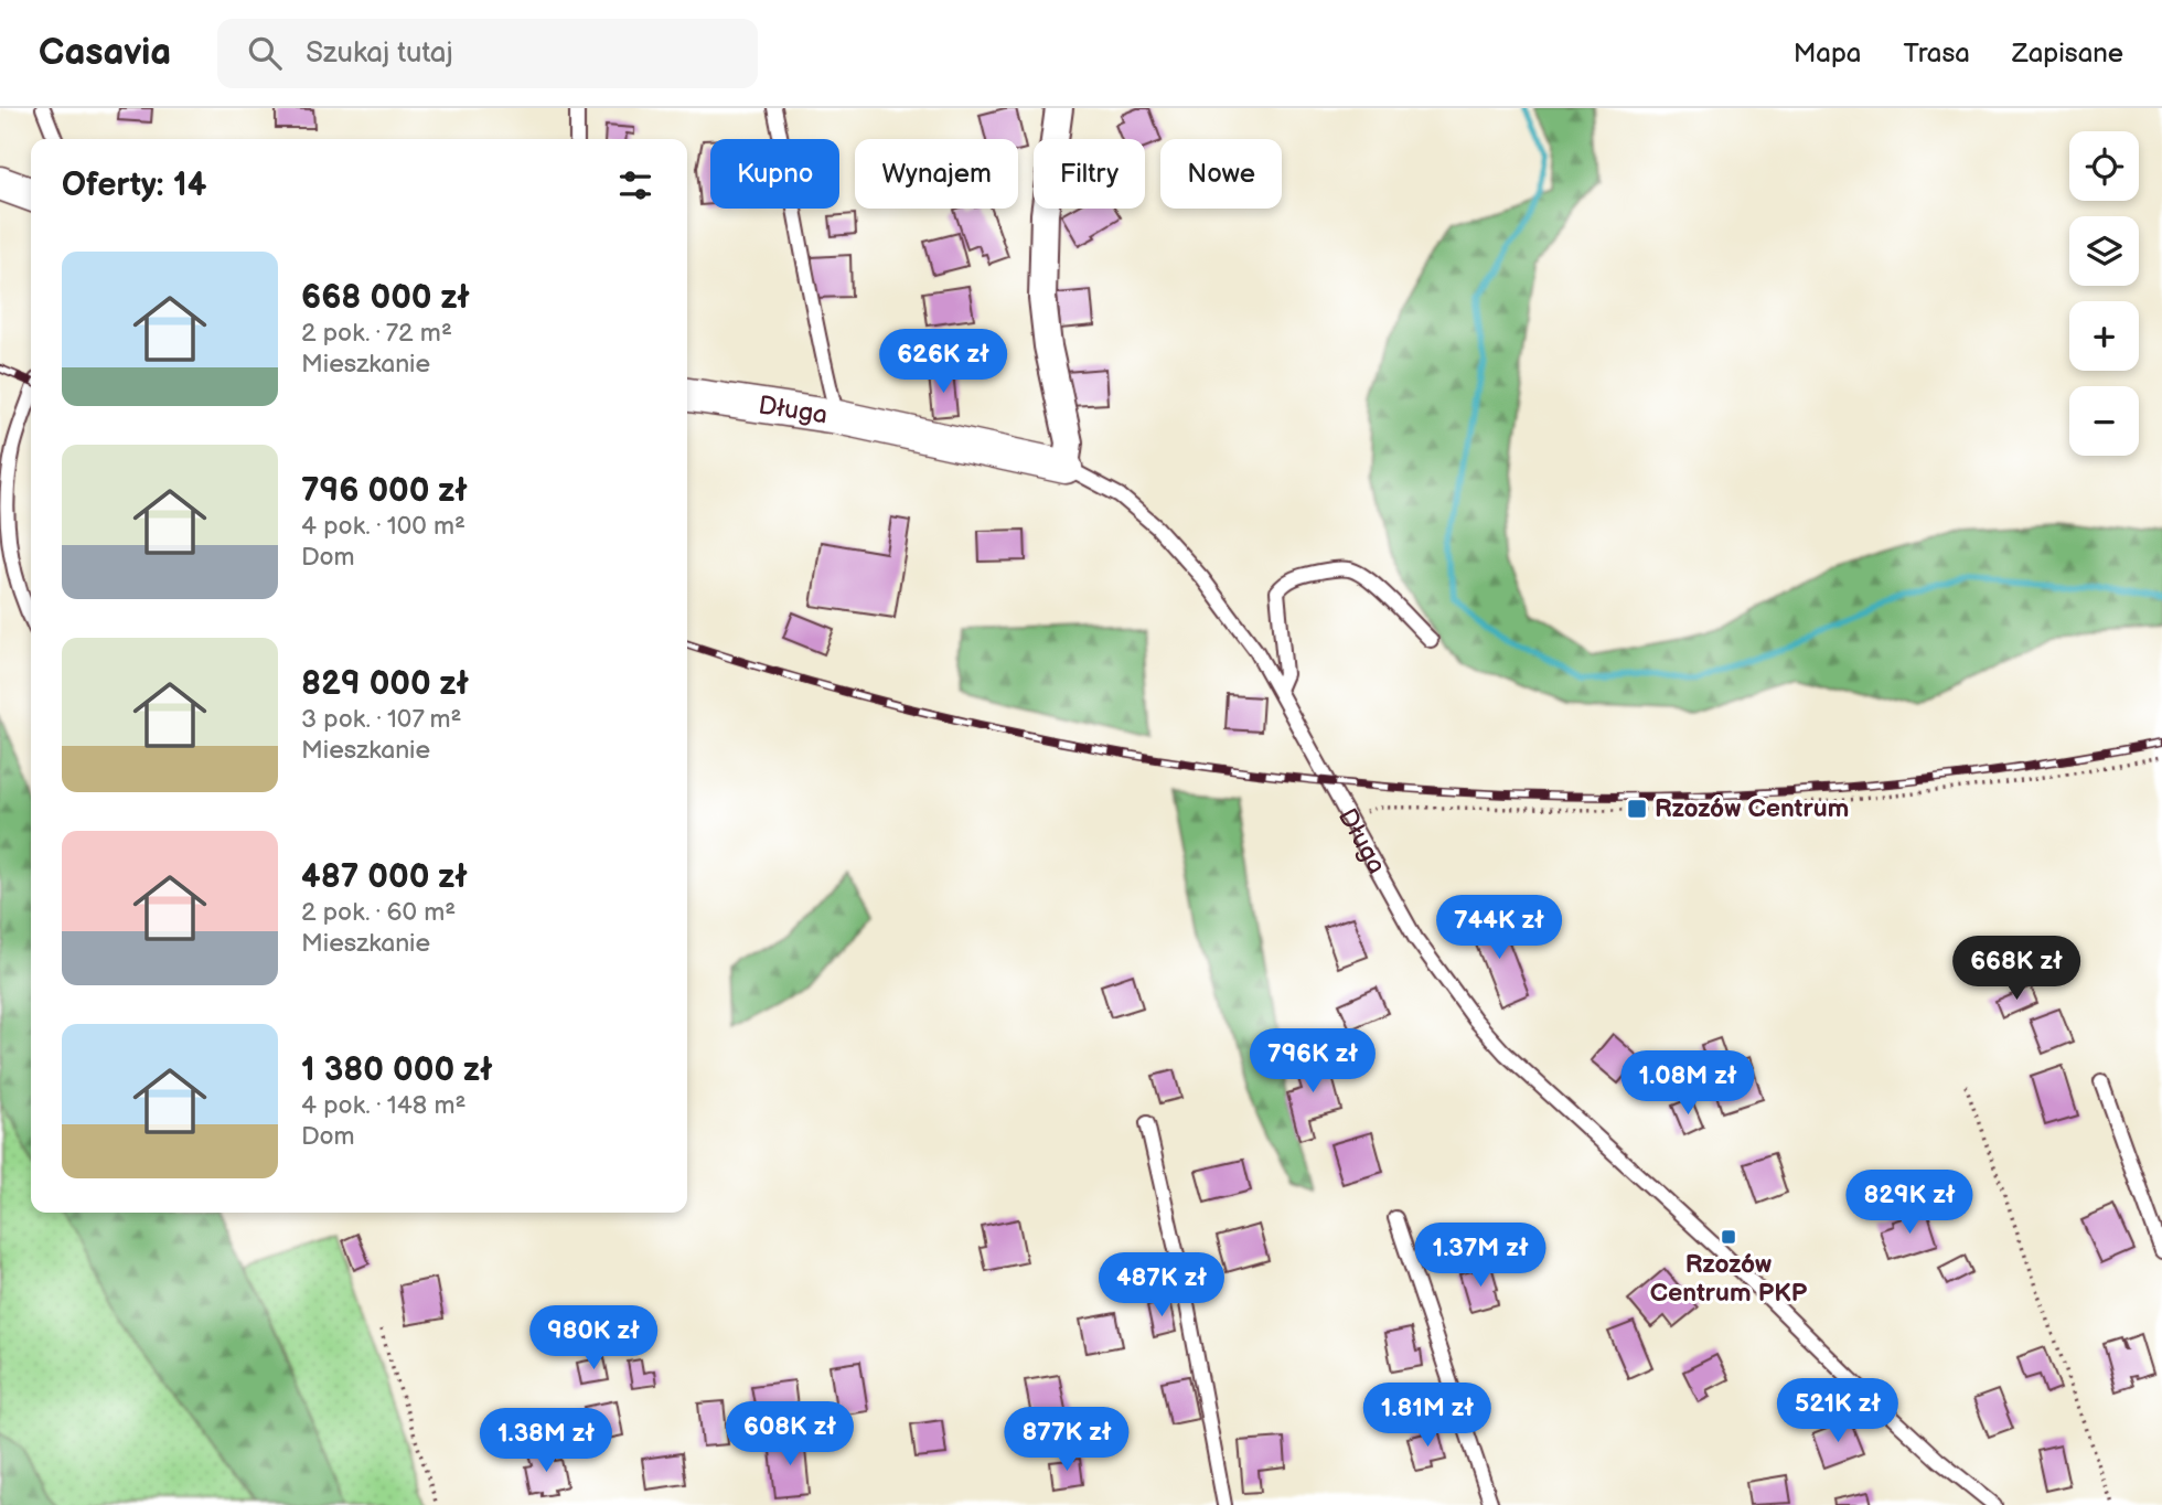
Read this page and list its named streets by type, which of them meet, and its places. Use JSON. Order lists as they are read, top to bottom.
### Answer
{
  "streets": {
    "street": ["Długa"]
  },
  "places": {
    "transit": ["Rzozów Centrum", "Rzozów Centrum PKP"]
  },
  "page": {
    "header": "Casavia",
    "search": "Szukaj tutaj",
    "nav": ["Mapa", "Trasa", "Zapisane"],
    "map_buttons": ["+", "−"],
    "chip": [
      "Kupno",
      "Wynajem",
      "Filtry",
      "Nowe"
    ],
    "heading": "Oferty: 14",
    "list": [
      {
        "name": "668 000 zł",
        "note": "2 pok. · 72 m² · Mieszkanie"
      },
      {
        "name": "796 000 zł",
        "note": "4 pok. · 100 m² · Dom"
      },
      {
        "name": "829 000 zł",
        "note": "3 pok. · 107 m² · Mieszkanie"
      },
      {
        "name": "487 000 zł",
        "note": "2 pok. · 60 m² · Mieszkanie"
      },
      {
        "name": "1 380 000 zł",
        "note": "4 pok. · 148 m² · Dom"
      }
    ],
    "price": [
      "626K zł",
      "744K zł",
      "668K zł",
      "796K zł",
      "1.08M zł",
      "829K zł",
      "1.37M zł",
      "487K zł",
      "980K zł",
      "521K zł",
      "1.81M zł",
      "608K zł",
      "877K zł",
      "1.38M zł"
    ]
  }
}
